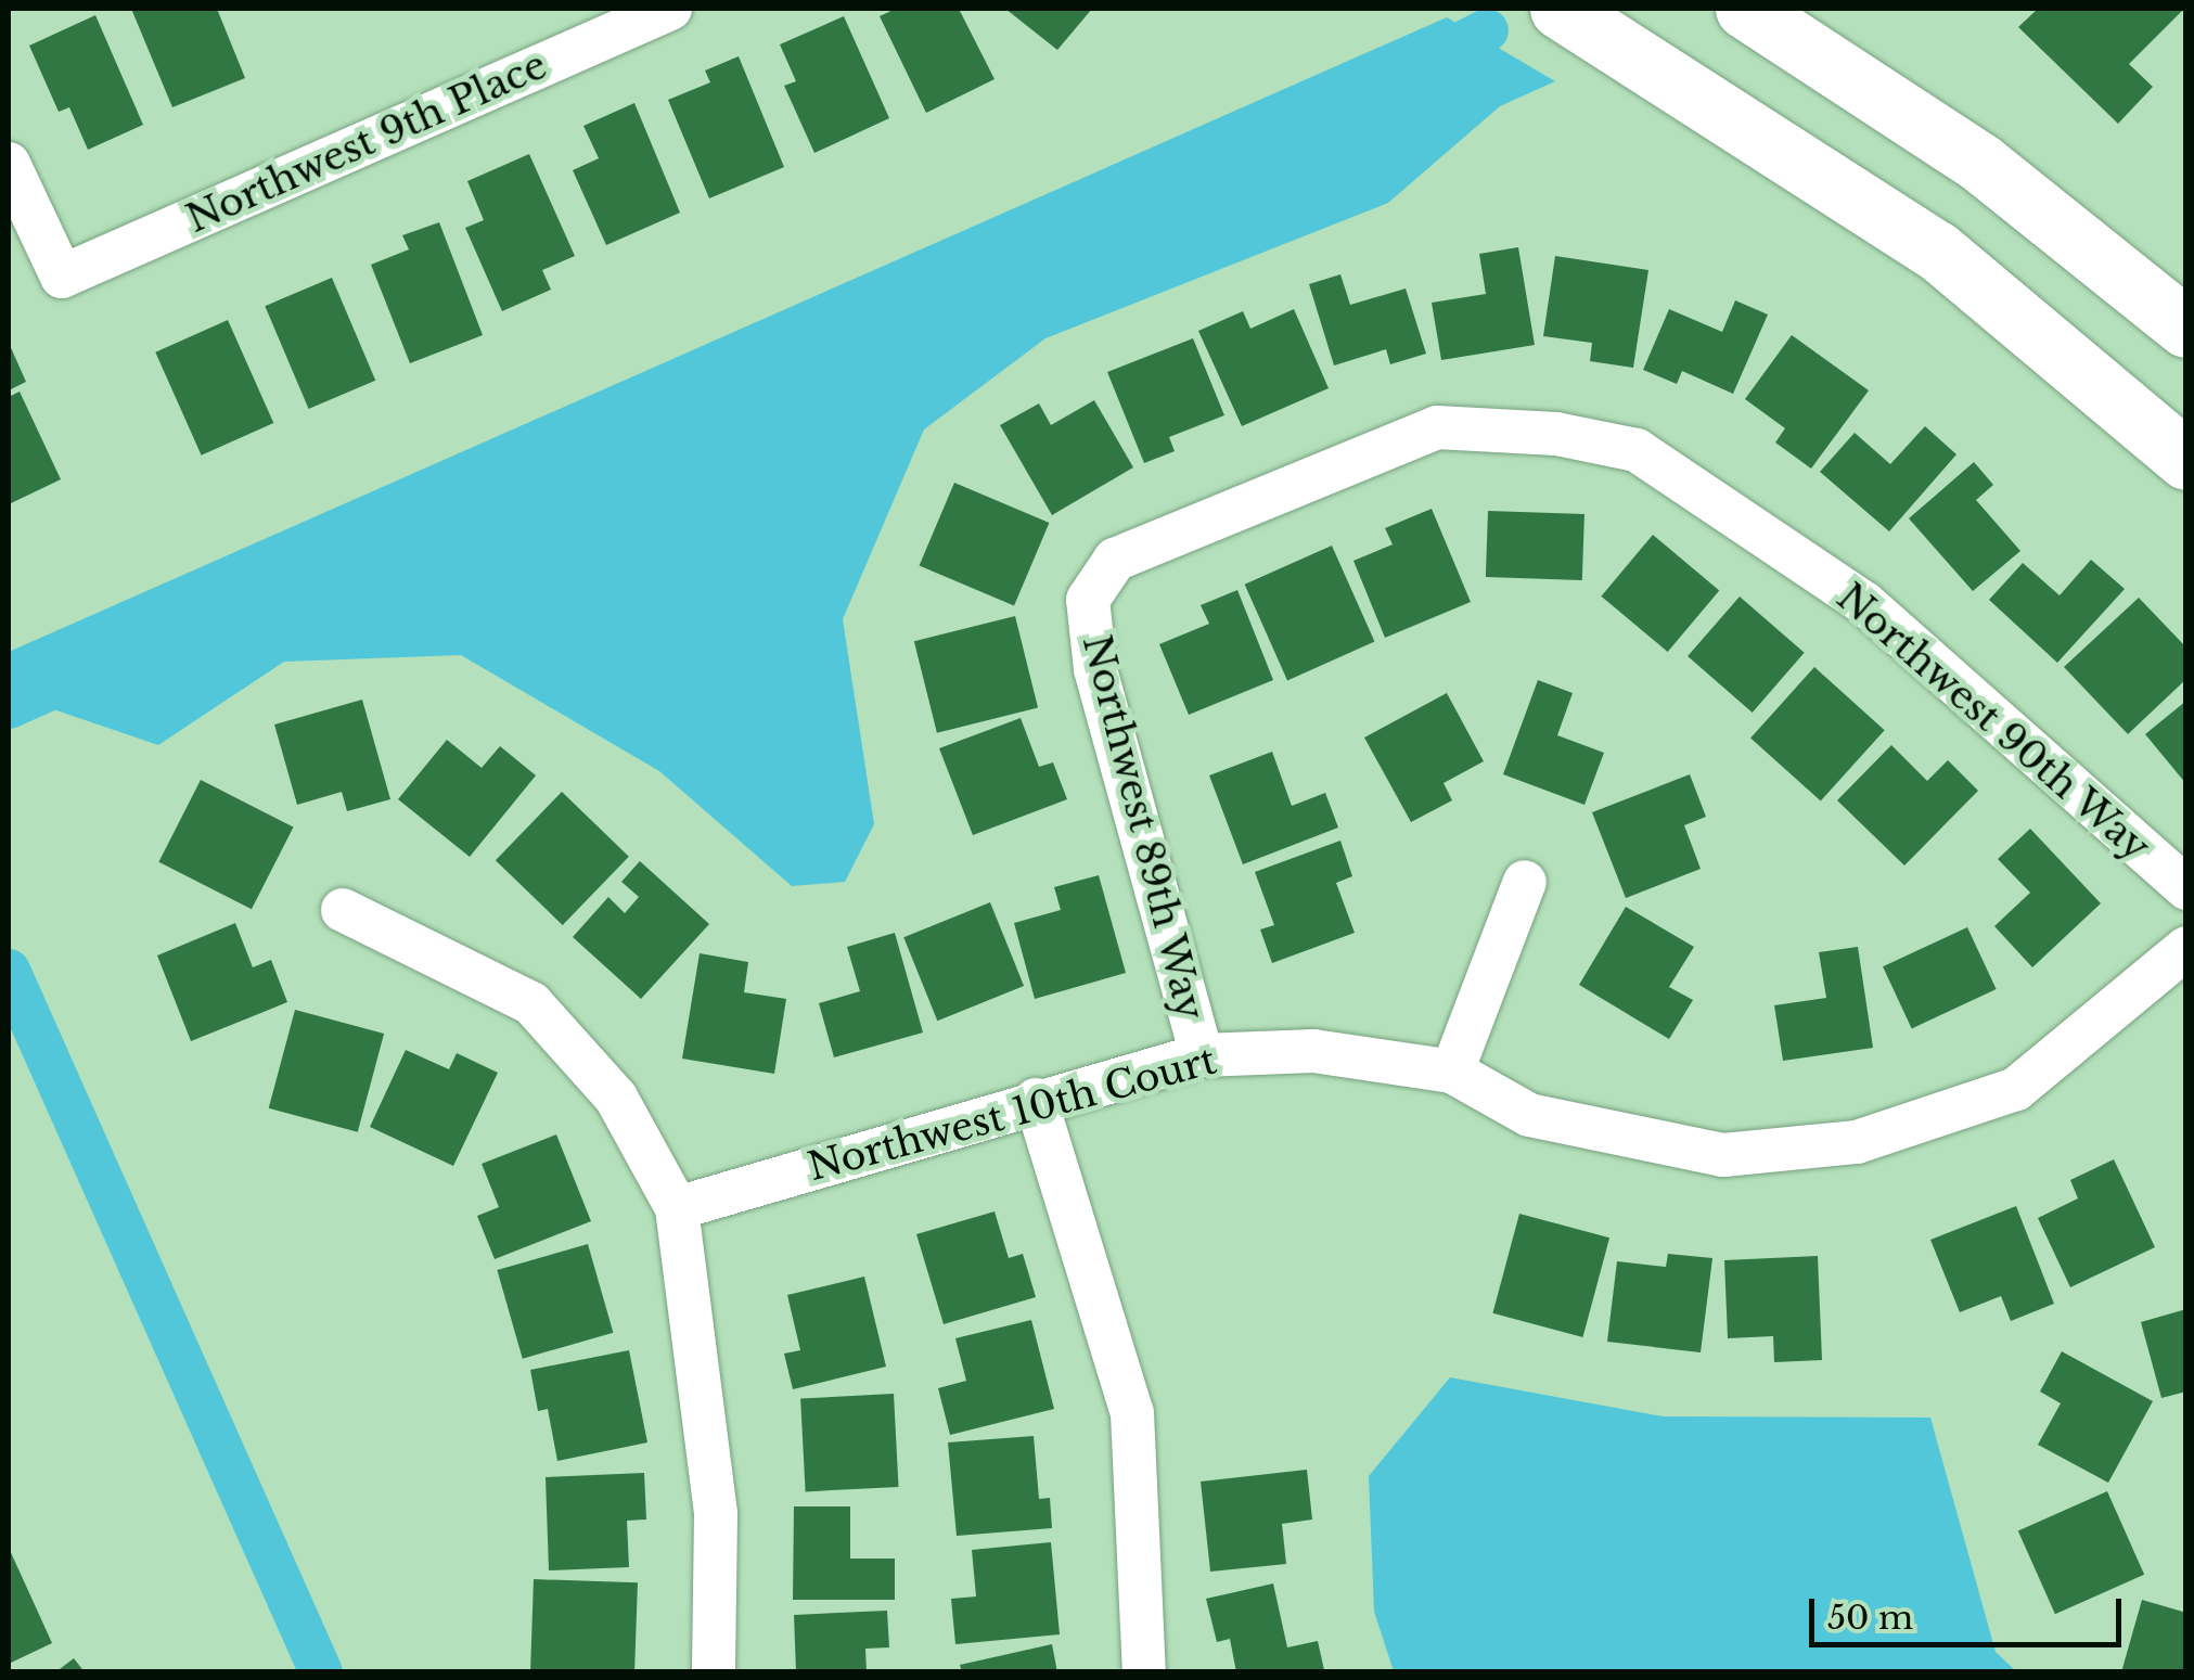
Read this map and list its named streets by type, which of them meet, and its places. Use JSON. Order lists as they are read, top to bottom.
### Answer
{
  "streets": {
    "street": [
      "Northwest 9th Place",
      "Northwest 90th Way",
      "Northwest 89th Way",
      "Northwest 10th Court"
    ]
  },
  "crossings": [
    ["Northwest 90th Way", "Northwest 89th Way"],
    ["Northwest 89th Way", "Northwest 10th Court"]
  ],
  "scale_bar": "50 m"
}
